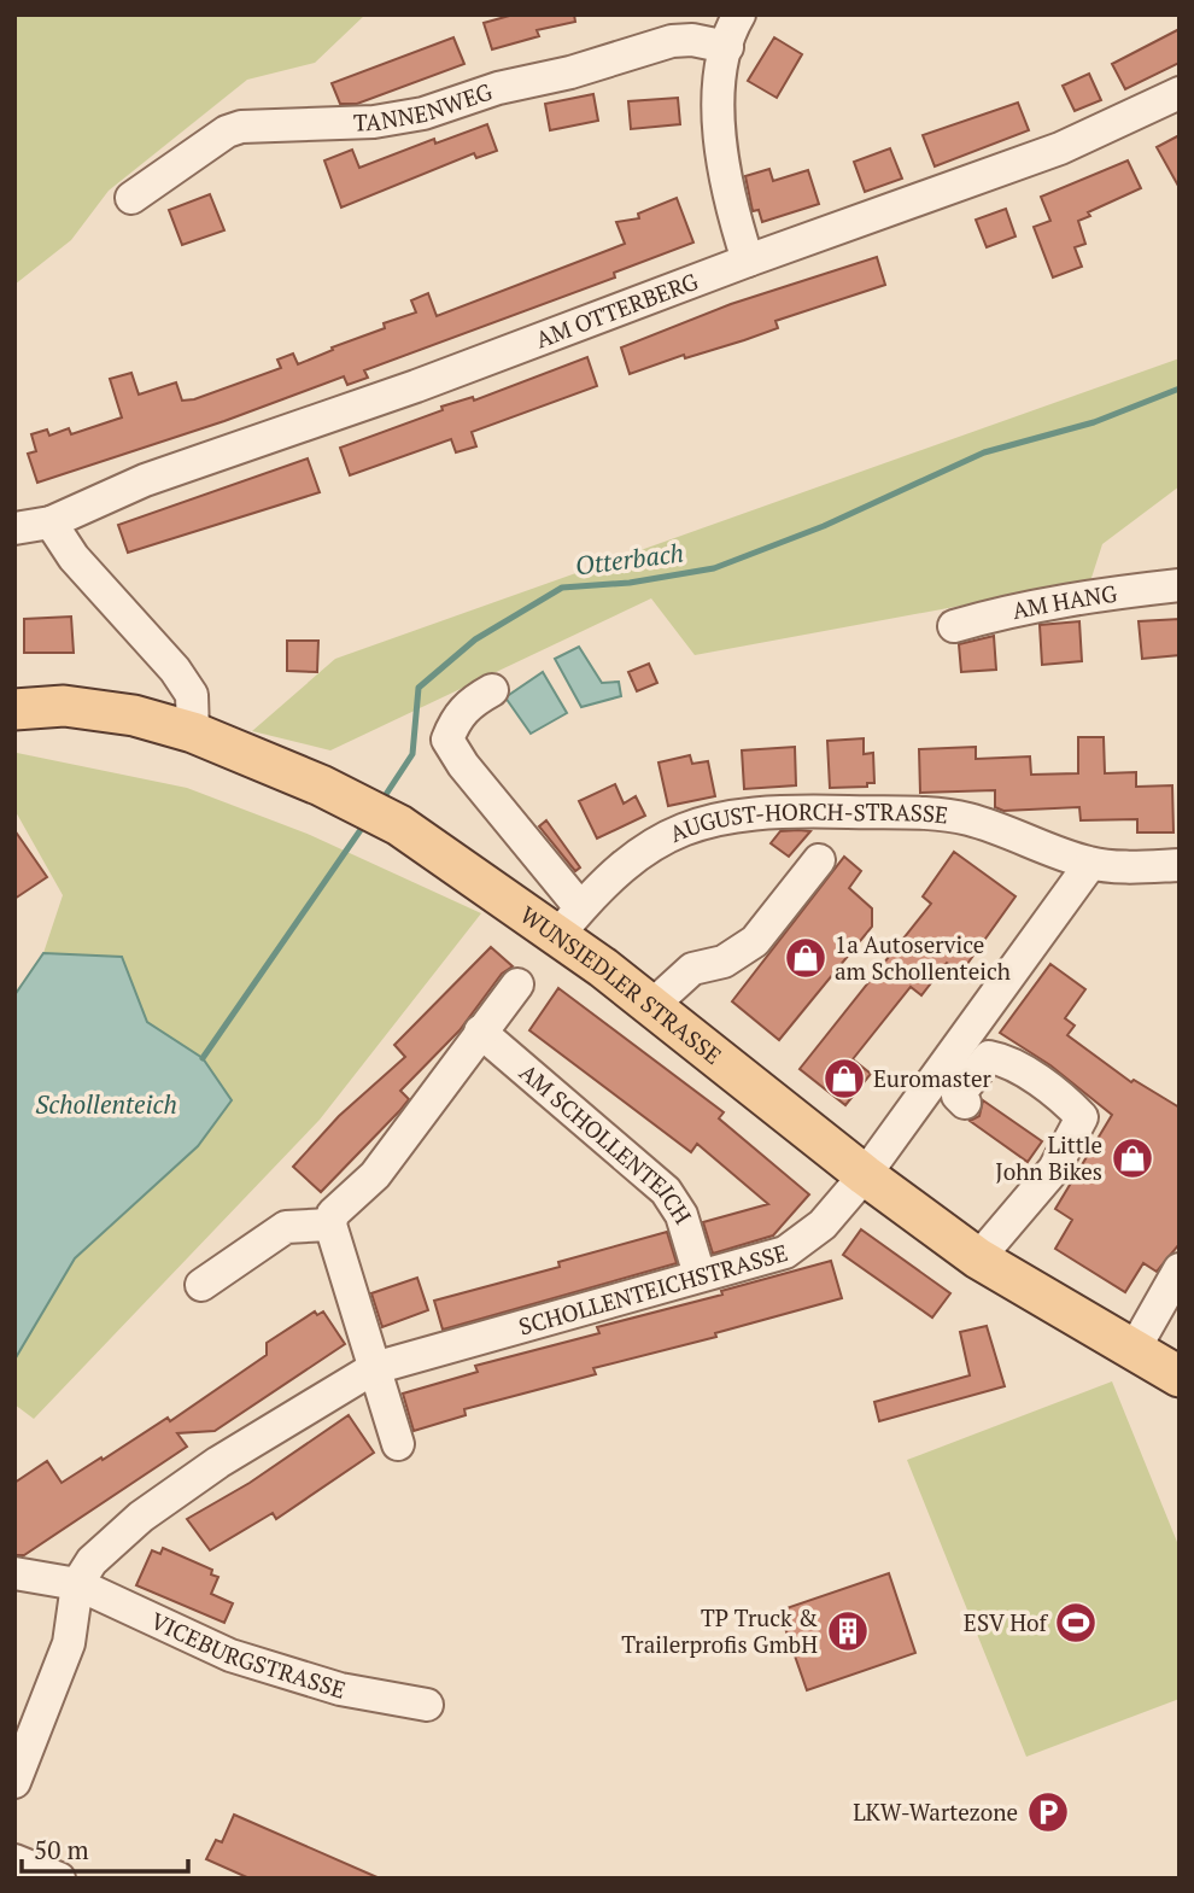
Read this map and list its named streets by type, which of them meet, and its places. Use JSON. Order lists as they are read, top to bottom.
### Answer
{
  "streets": {
    "main road": ["WUNSIEDLER STRASSE"],
    "street": [
      "TANNENWEG",
      "AM OTTERBERG",
      "AM HANG",
      "AUGUST-HORCH-STRASSE",
      "AM SCHOLLENTEICH",
      "SCHOLLENTEICHSTRASSE",
      "VICEBURGSTRASSE"
    ]
  },
  "crossings": [
    ["AUGUST-HORCH-STRASSE", "WUNSIEDLER STRASSE"],
    ["AUGUST-HORCH-STRASSE", "SCHOLLENTEICHSTRASSE"],
    ["WUNSIEDLER STRASSE", "SCHOLLENTEICHSTRASSE"],
    ["AM SCHOLLENTEICH", "SCHOLLENTEICHSTRASSE"],
    ["SCHOLLENTEICHSTRASSE", "VICEBURGSTRASSE"]
  ],
  "water": ["Otterbach", "Schollenteich"],
  "places": {
    "shop": ["1a Autoservice am Schollenteich", "Euromaster", "Little John Bikes"],
    "sports": ["ESV Hof"],
    "building": ["TP Truck & Trailerprofis GmbH"],
    "parking": ["LKW-Wartezone"]
  },
  "scale_bar": "50 m"
}
